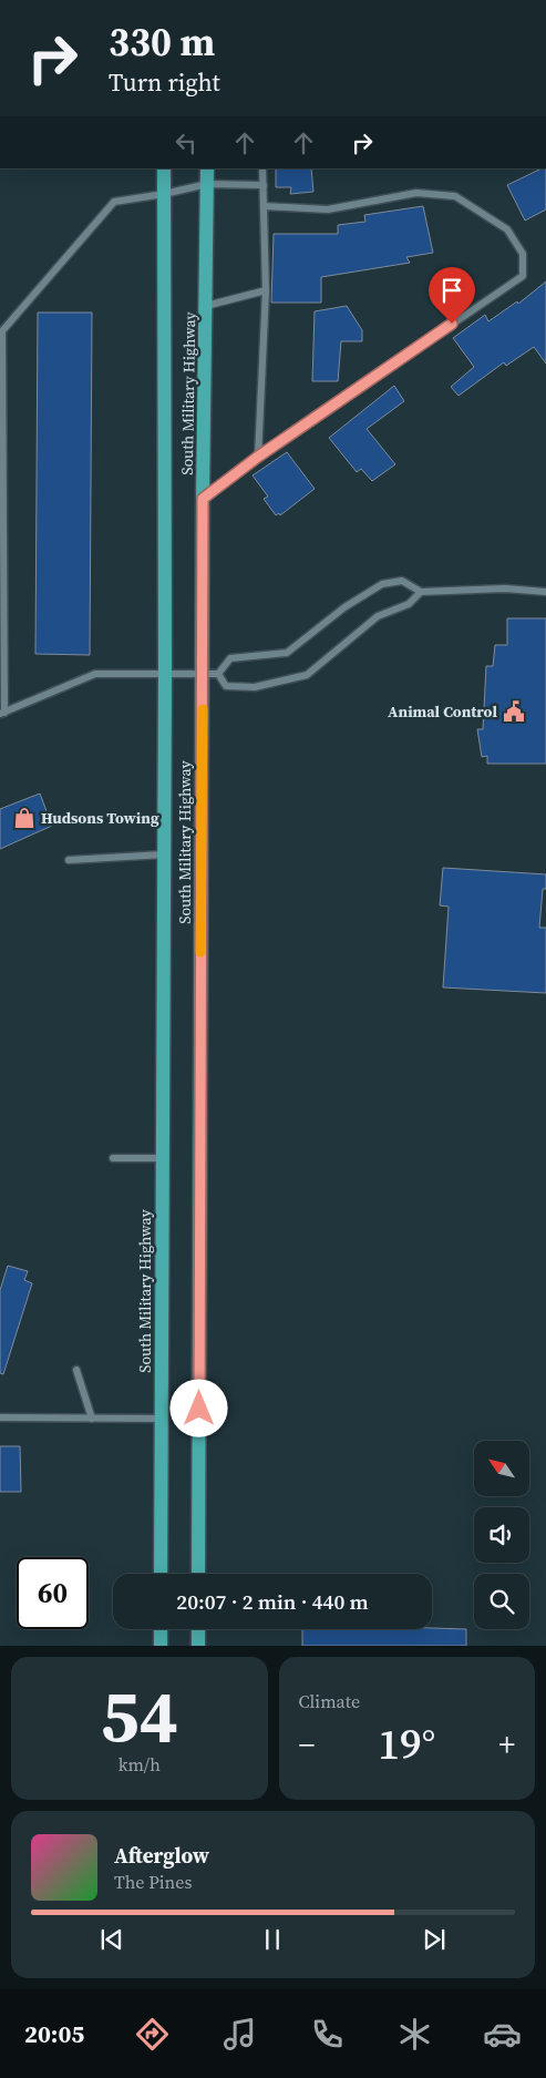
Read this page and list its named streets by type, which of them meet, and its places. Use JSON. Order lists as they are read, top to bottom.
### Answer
{
  "streets": {
    "main road": ["South Military Highway"]
  },
  "places": {
    "public building": ["Animal Control"],
    "shop": ["Hudsons Towing"]
  },
  "north": "top left",
  "page": {
    "turn": ["330 m", "Turn right"],
    "limit": "60",
    "trip": "20:07 · 2 min · 440 m",
    "tile": [
      ["54", "km/h"],
      "Climate"
    ],
    "heat": ["−", "19°", "+"],
    "song": ["Afterglow", "The Pines"],
    "tabs": "20:05"
  }
}
